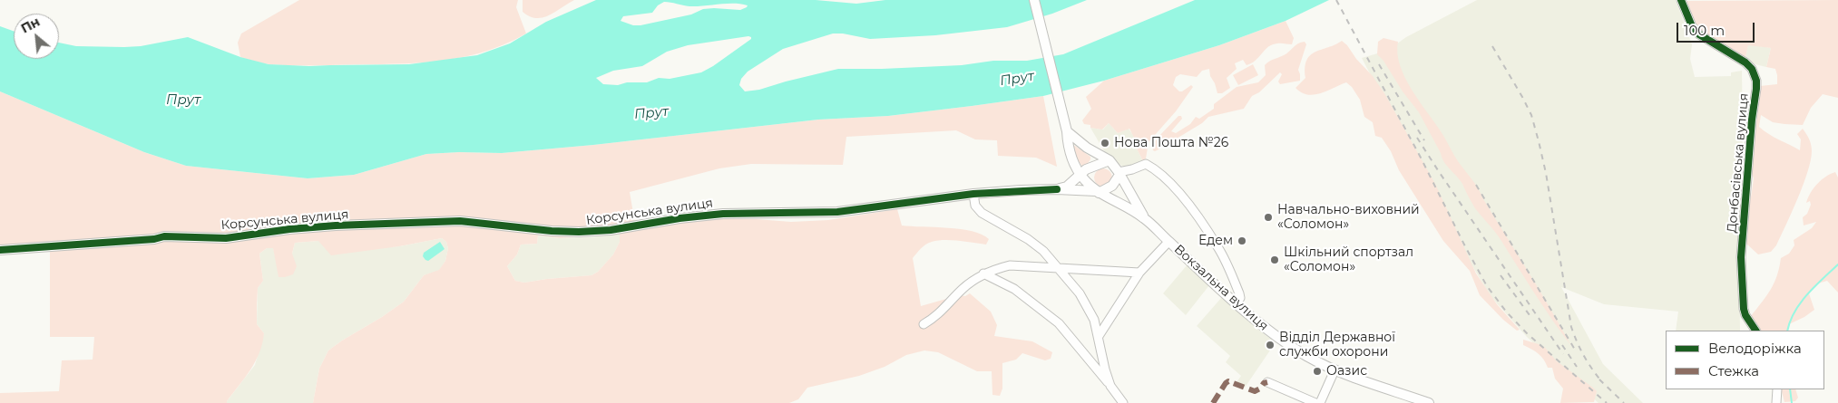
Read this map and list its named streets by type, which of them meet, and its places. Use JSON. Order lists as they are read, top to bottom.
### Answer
{
  "streets": {
    "main road": ["Корсунська вулиця", "Вокзальна вулиця"],
    "street": ["Донбасівська вулиця"]
  },
  "crossings": [
    ["Корсунська вулиця", "Вокзальна вулиця"]
  ],
  "water": ["Прут"],
  "places": [
    "Нова Пошта №26",
    "Навчально-виховний «Соломон»",
    "Едем",
    "Шкільний спортзал «Соломон»",
    "Відділ Державної служби охорони",
    "Оазис"
  ],
  "legend": ["Велодоріжка", "Стежка"],
  "scale_bar": "100 m",
  "north": "top left"
}
